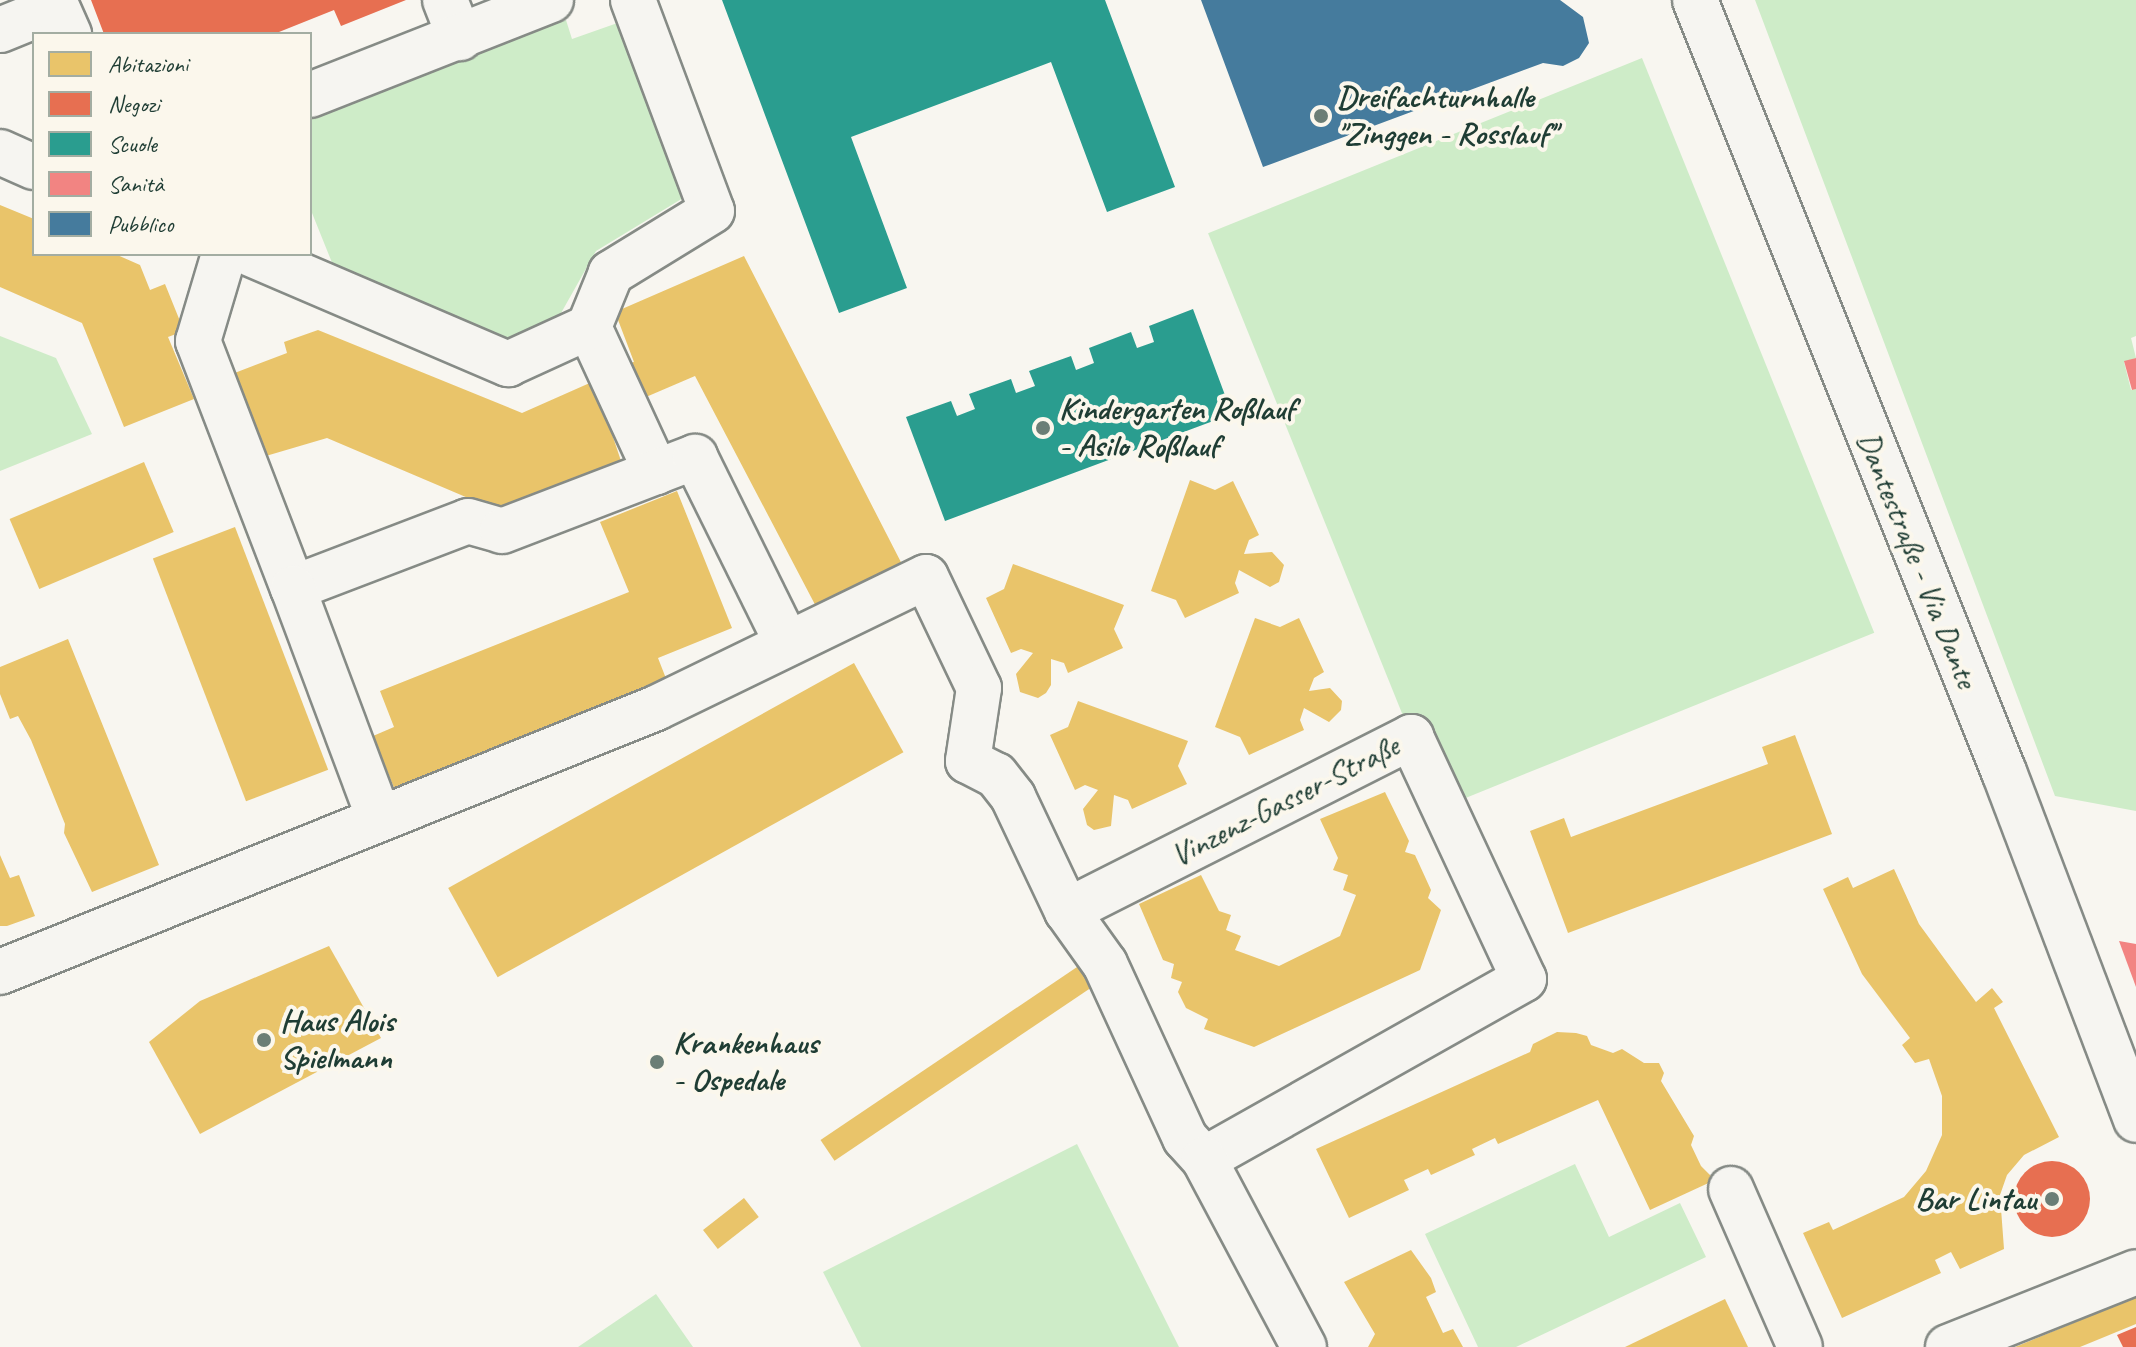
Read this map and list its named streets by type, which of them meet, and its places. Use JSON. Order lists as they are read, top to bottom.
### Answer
{
  "streets": {
    "street": ["Dantestraße - Via Dante", "Vinzenz-Gasser-Straße"]
  },
  "places": [
    "Dreifachturnhalle \"Zinggen - Rosslauf\"",
    "Kindergarten Roßlauf - Asilo Roßlauf",
    "Haus Alois Spielmann",
    "Krankenhaus - Ospedale",
    "Bar Lintau"
  ],
  "legend": [
    "Abitazioni",
    "Negozi",
    "Scuole",
    "Sanità",
    "Pubblico"
  ]
}
